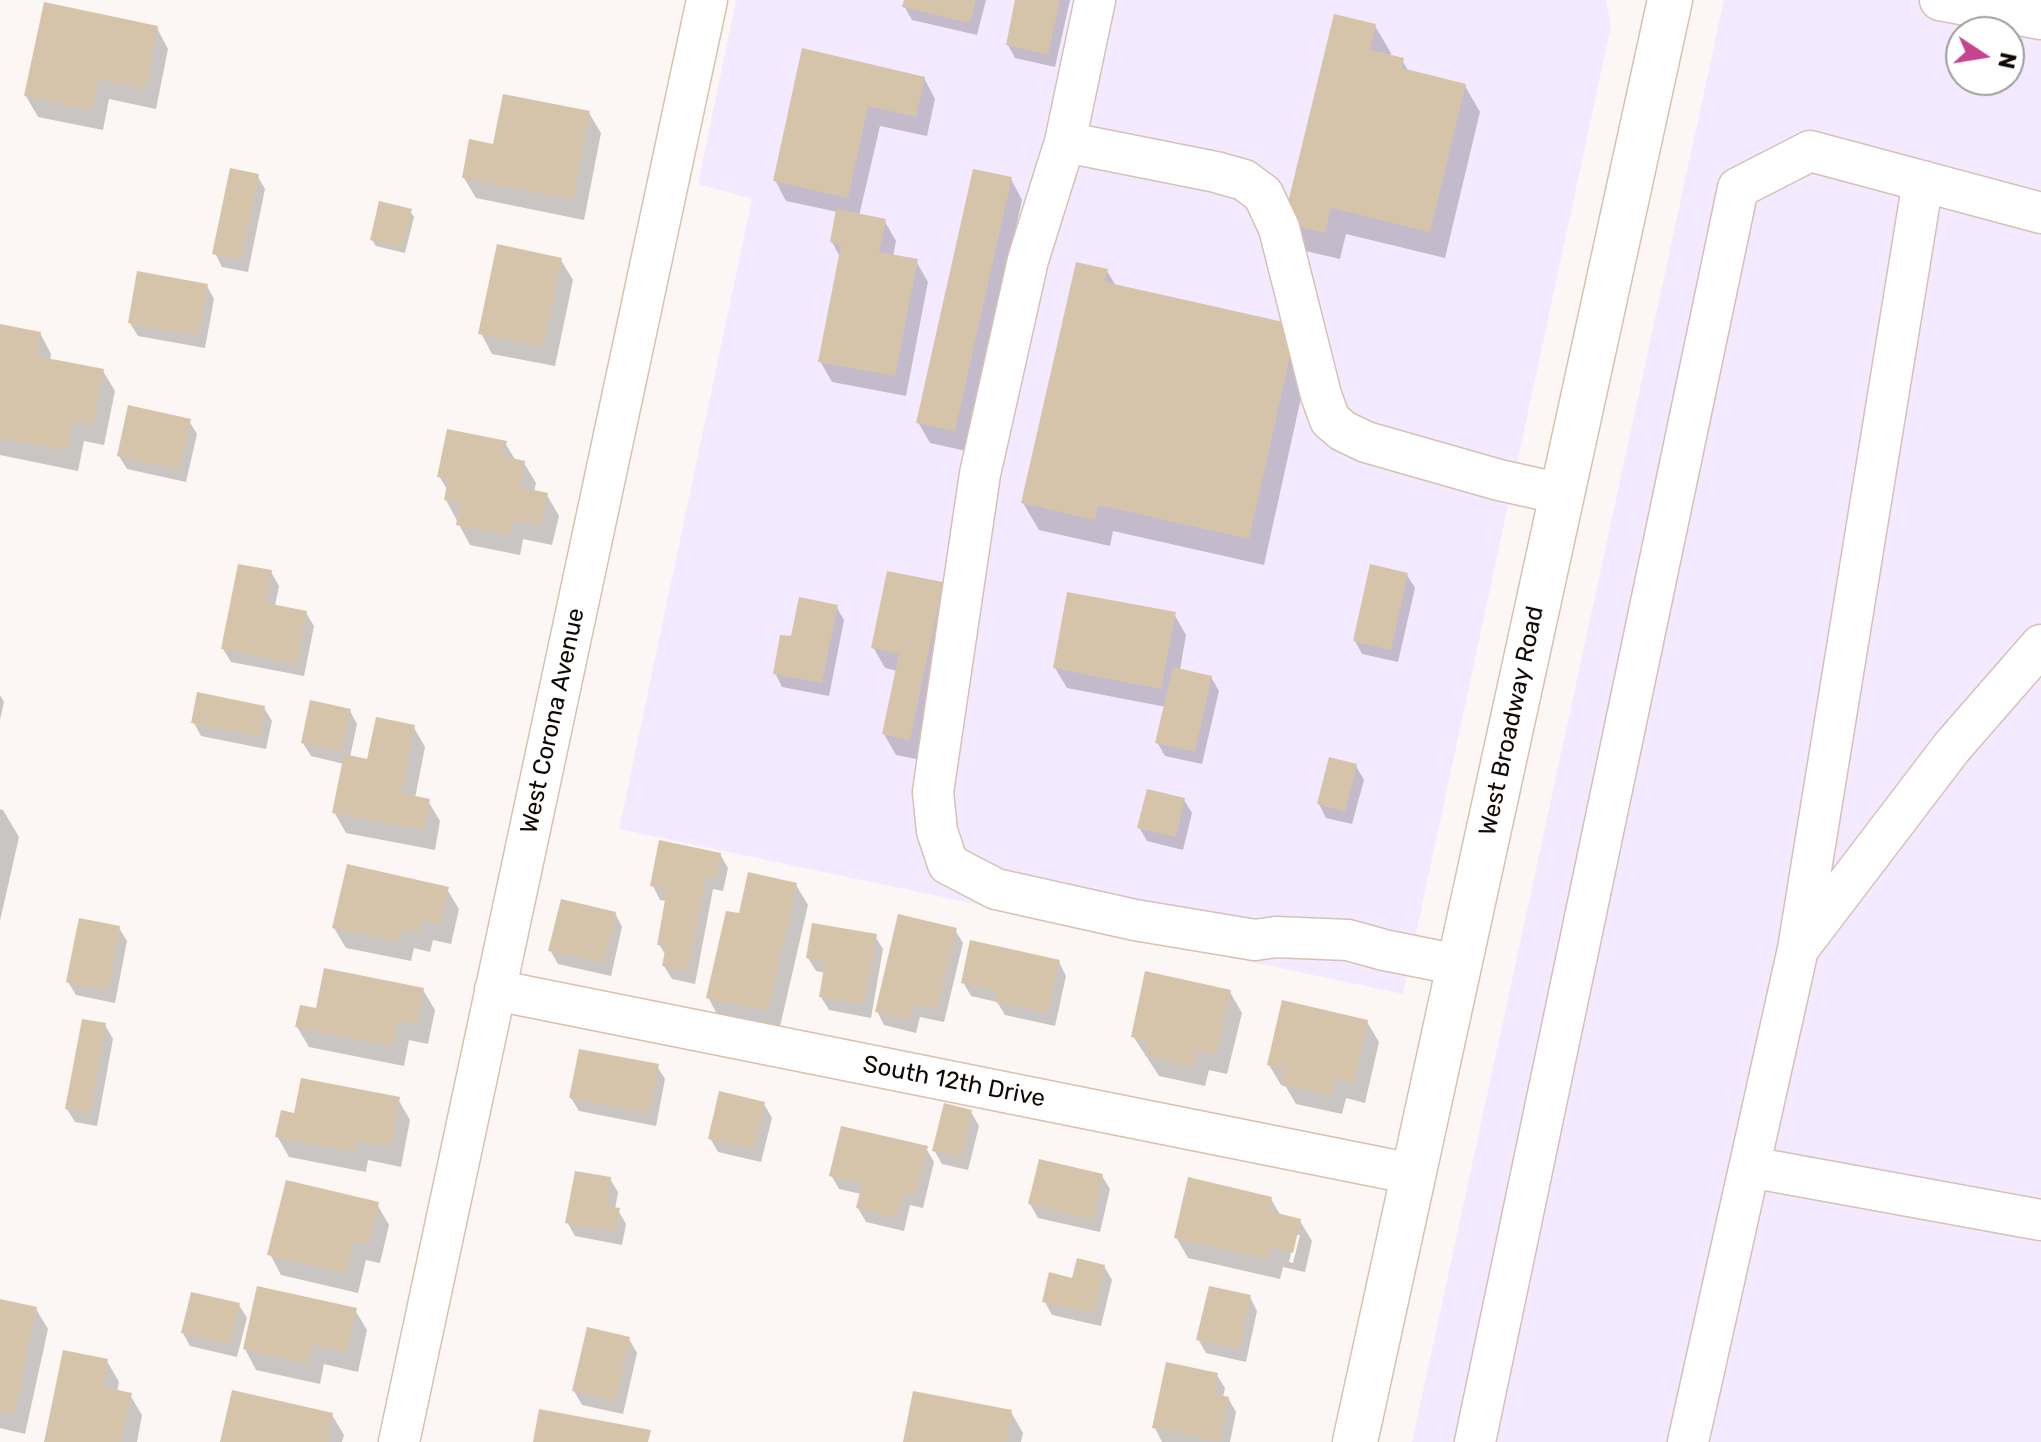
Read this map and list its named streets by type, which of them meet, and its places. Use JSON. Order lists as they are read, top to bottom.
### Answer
{
  "streets": {
    "main road": ["West Broadway Road"],
    "street": ["West Corona Avenue", "South 12th Drive"]
  },
  "crossings": [
    ["West Corona Avenue", "South 12th Drive"],
    ["West Broadway Road", "South 12th Drive"]
  ],
  "north": "right"
}
